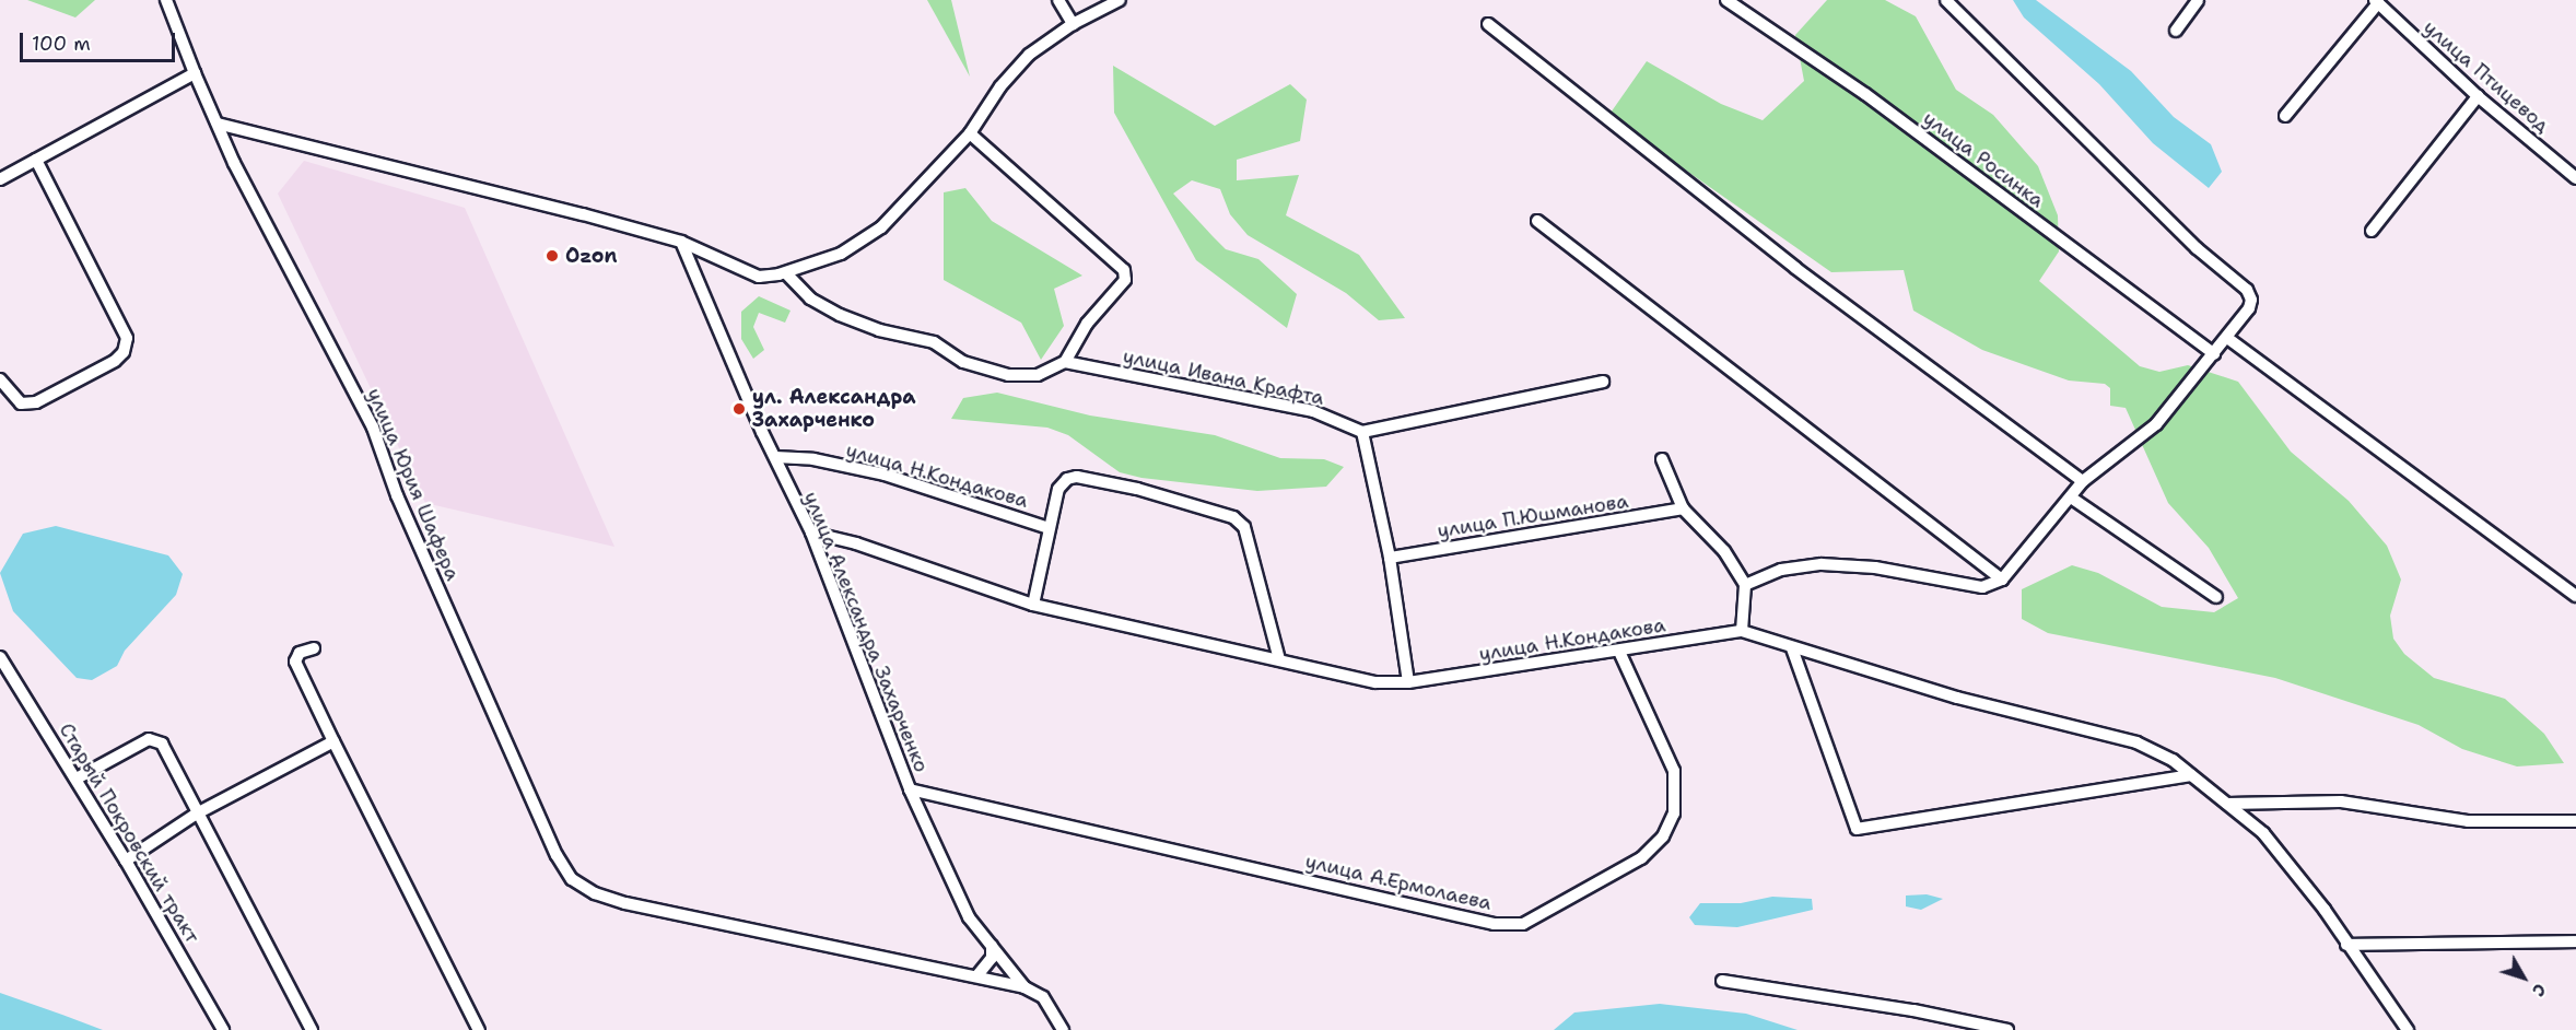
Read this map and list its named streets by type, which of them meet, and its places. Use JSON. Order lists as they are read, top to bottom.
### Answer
{
  "streets": {
    "street": [
      "улица Птицевод",
      "улица Росинка",
      "улица Ивана Крафта",
      "улица Н.Кондакова",
      "улица Юрия Шафера",
      "улица П.Юшманова",
      "улица Александра Захарченко",
      "Старый Покровский тракт",
      "улица А.Ермолаева"
    ]
  },
  "crossings": [
    ["улица Н.Кондакова", "улица Александра Захарченко"],
    ["улица Н.Кондакова", "улица А.Ермолаева"],
    ["улица Александра Захарченко", "улица А.Ермолаева"]
  ],
  "places": ["Ozon", "ул. Александра Захарченко"],
  "scale_bar": "100 m",
  "north": "bottom right"
}
